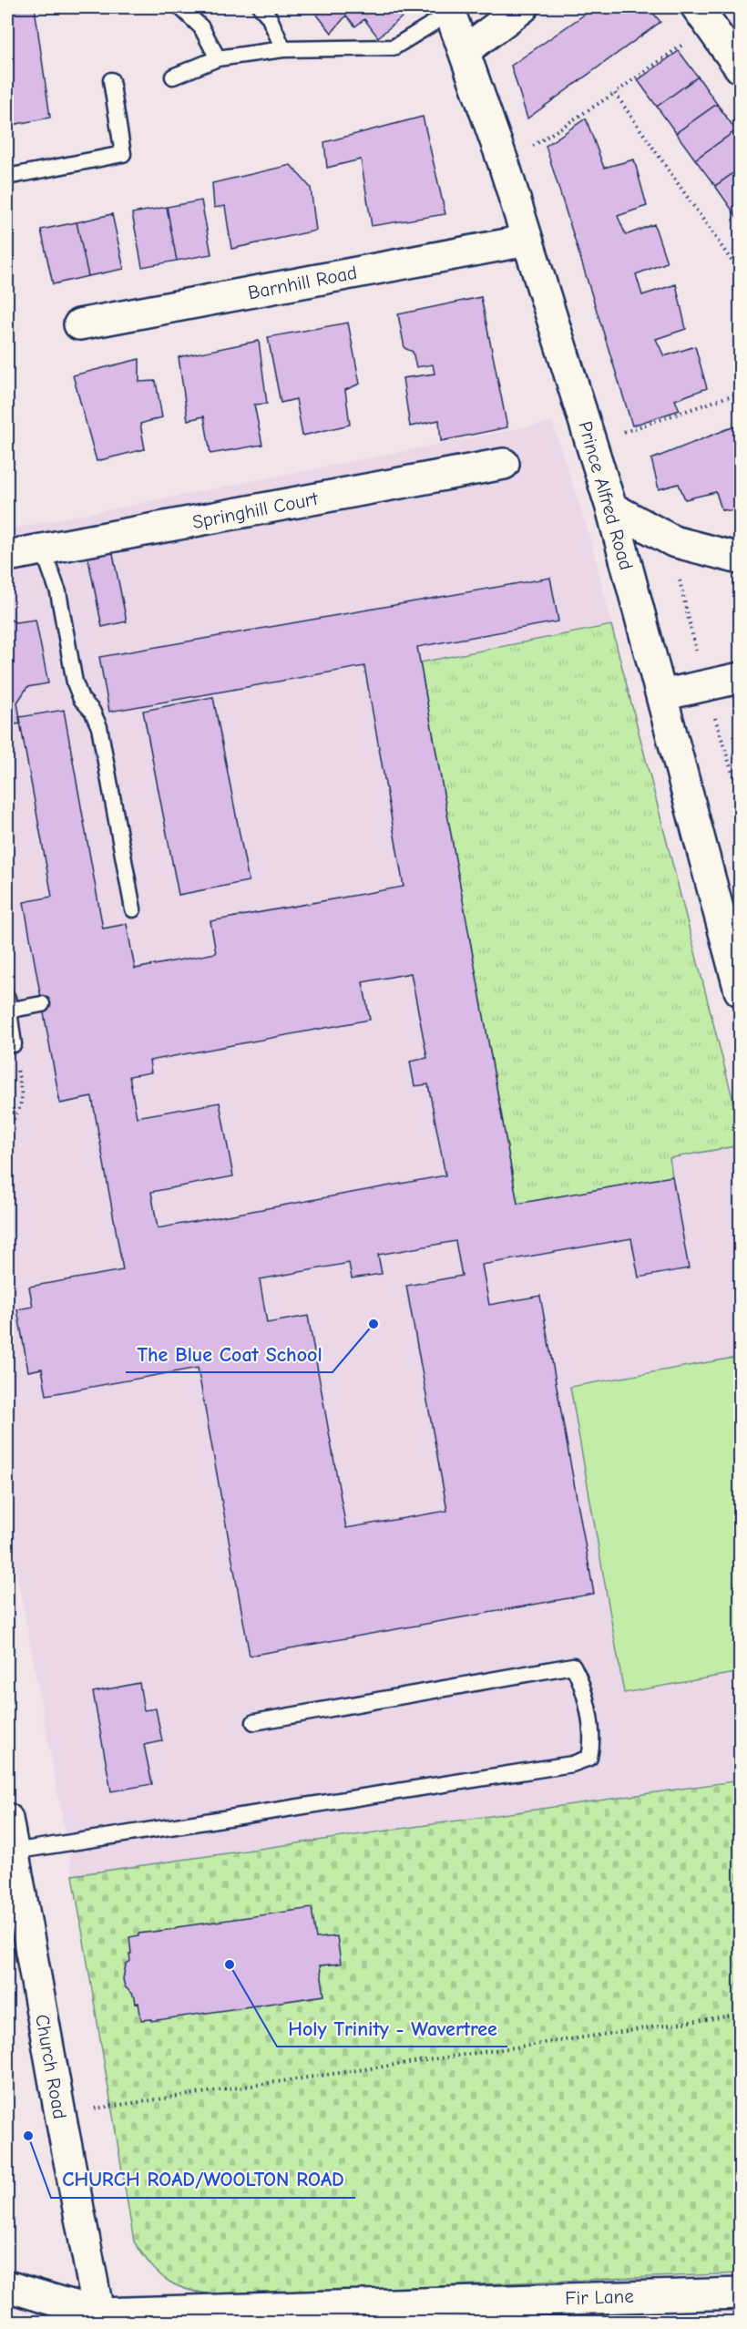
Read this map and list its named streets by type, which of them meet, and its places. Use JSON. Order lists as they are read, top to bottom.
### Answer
{
  "streets": {
    "street": [
      "Barnhill Road",
      "Prince Alfred Road",
      "Springhill Court",
      "Church Road",
      "Fir Lane"
    ]
  },
  "crossings": [
    ["Barnhill Road", "Prince Alfred Road"],
    ["Church Road", "Fir Lane"]
  ],
  "places": ["The Blue Coat School", "Holy Trinity - Wavertree", "CHURCH ROAD/WOOLTON ROAD"]
}
